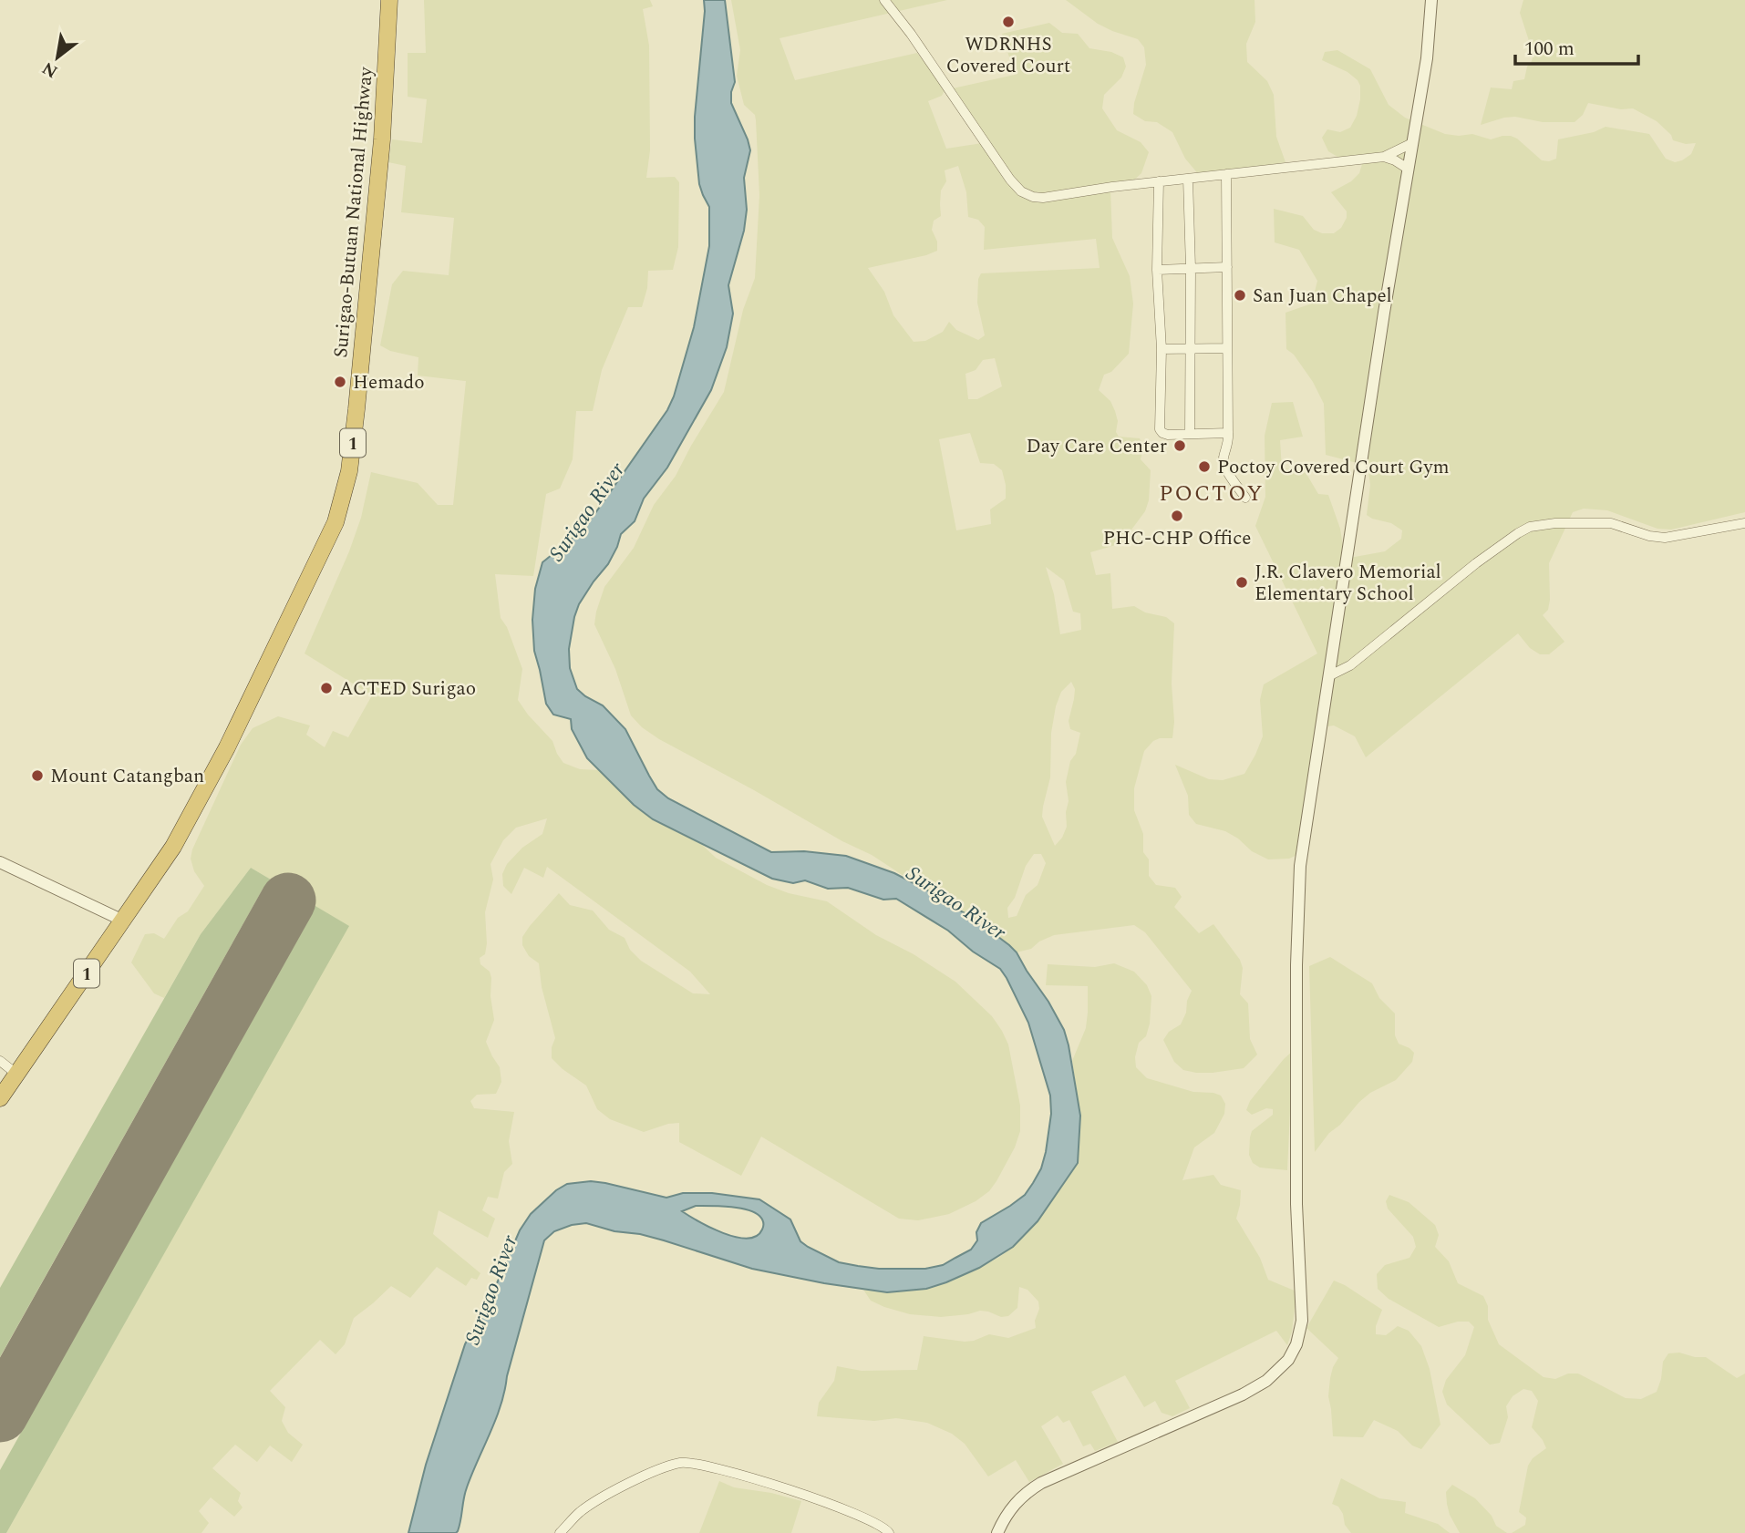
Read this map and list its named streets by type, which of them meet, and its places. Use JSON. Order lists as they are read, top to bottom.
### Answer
{
  "streets": {
    "highway": ["Surigao-Butuan National Highway", "1"]
  },
  "districts": ["POCTOY"],
  "water": ["Surigao River"],
  "places": [
    "WDRNHS Covered Court",
    "San Juan Chapel",
    "Hemado",
    "Day Care Center",
    "Poctoy Covered Court Gym",
    "PHC-CHP Office",
    "J.R. Clavero Memorial Elementary School",
    "ACTED Surigao",
    "Mount Catangban"
  ],
  "scale_bar": "100 m",
  "north": "bottom left"
}
